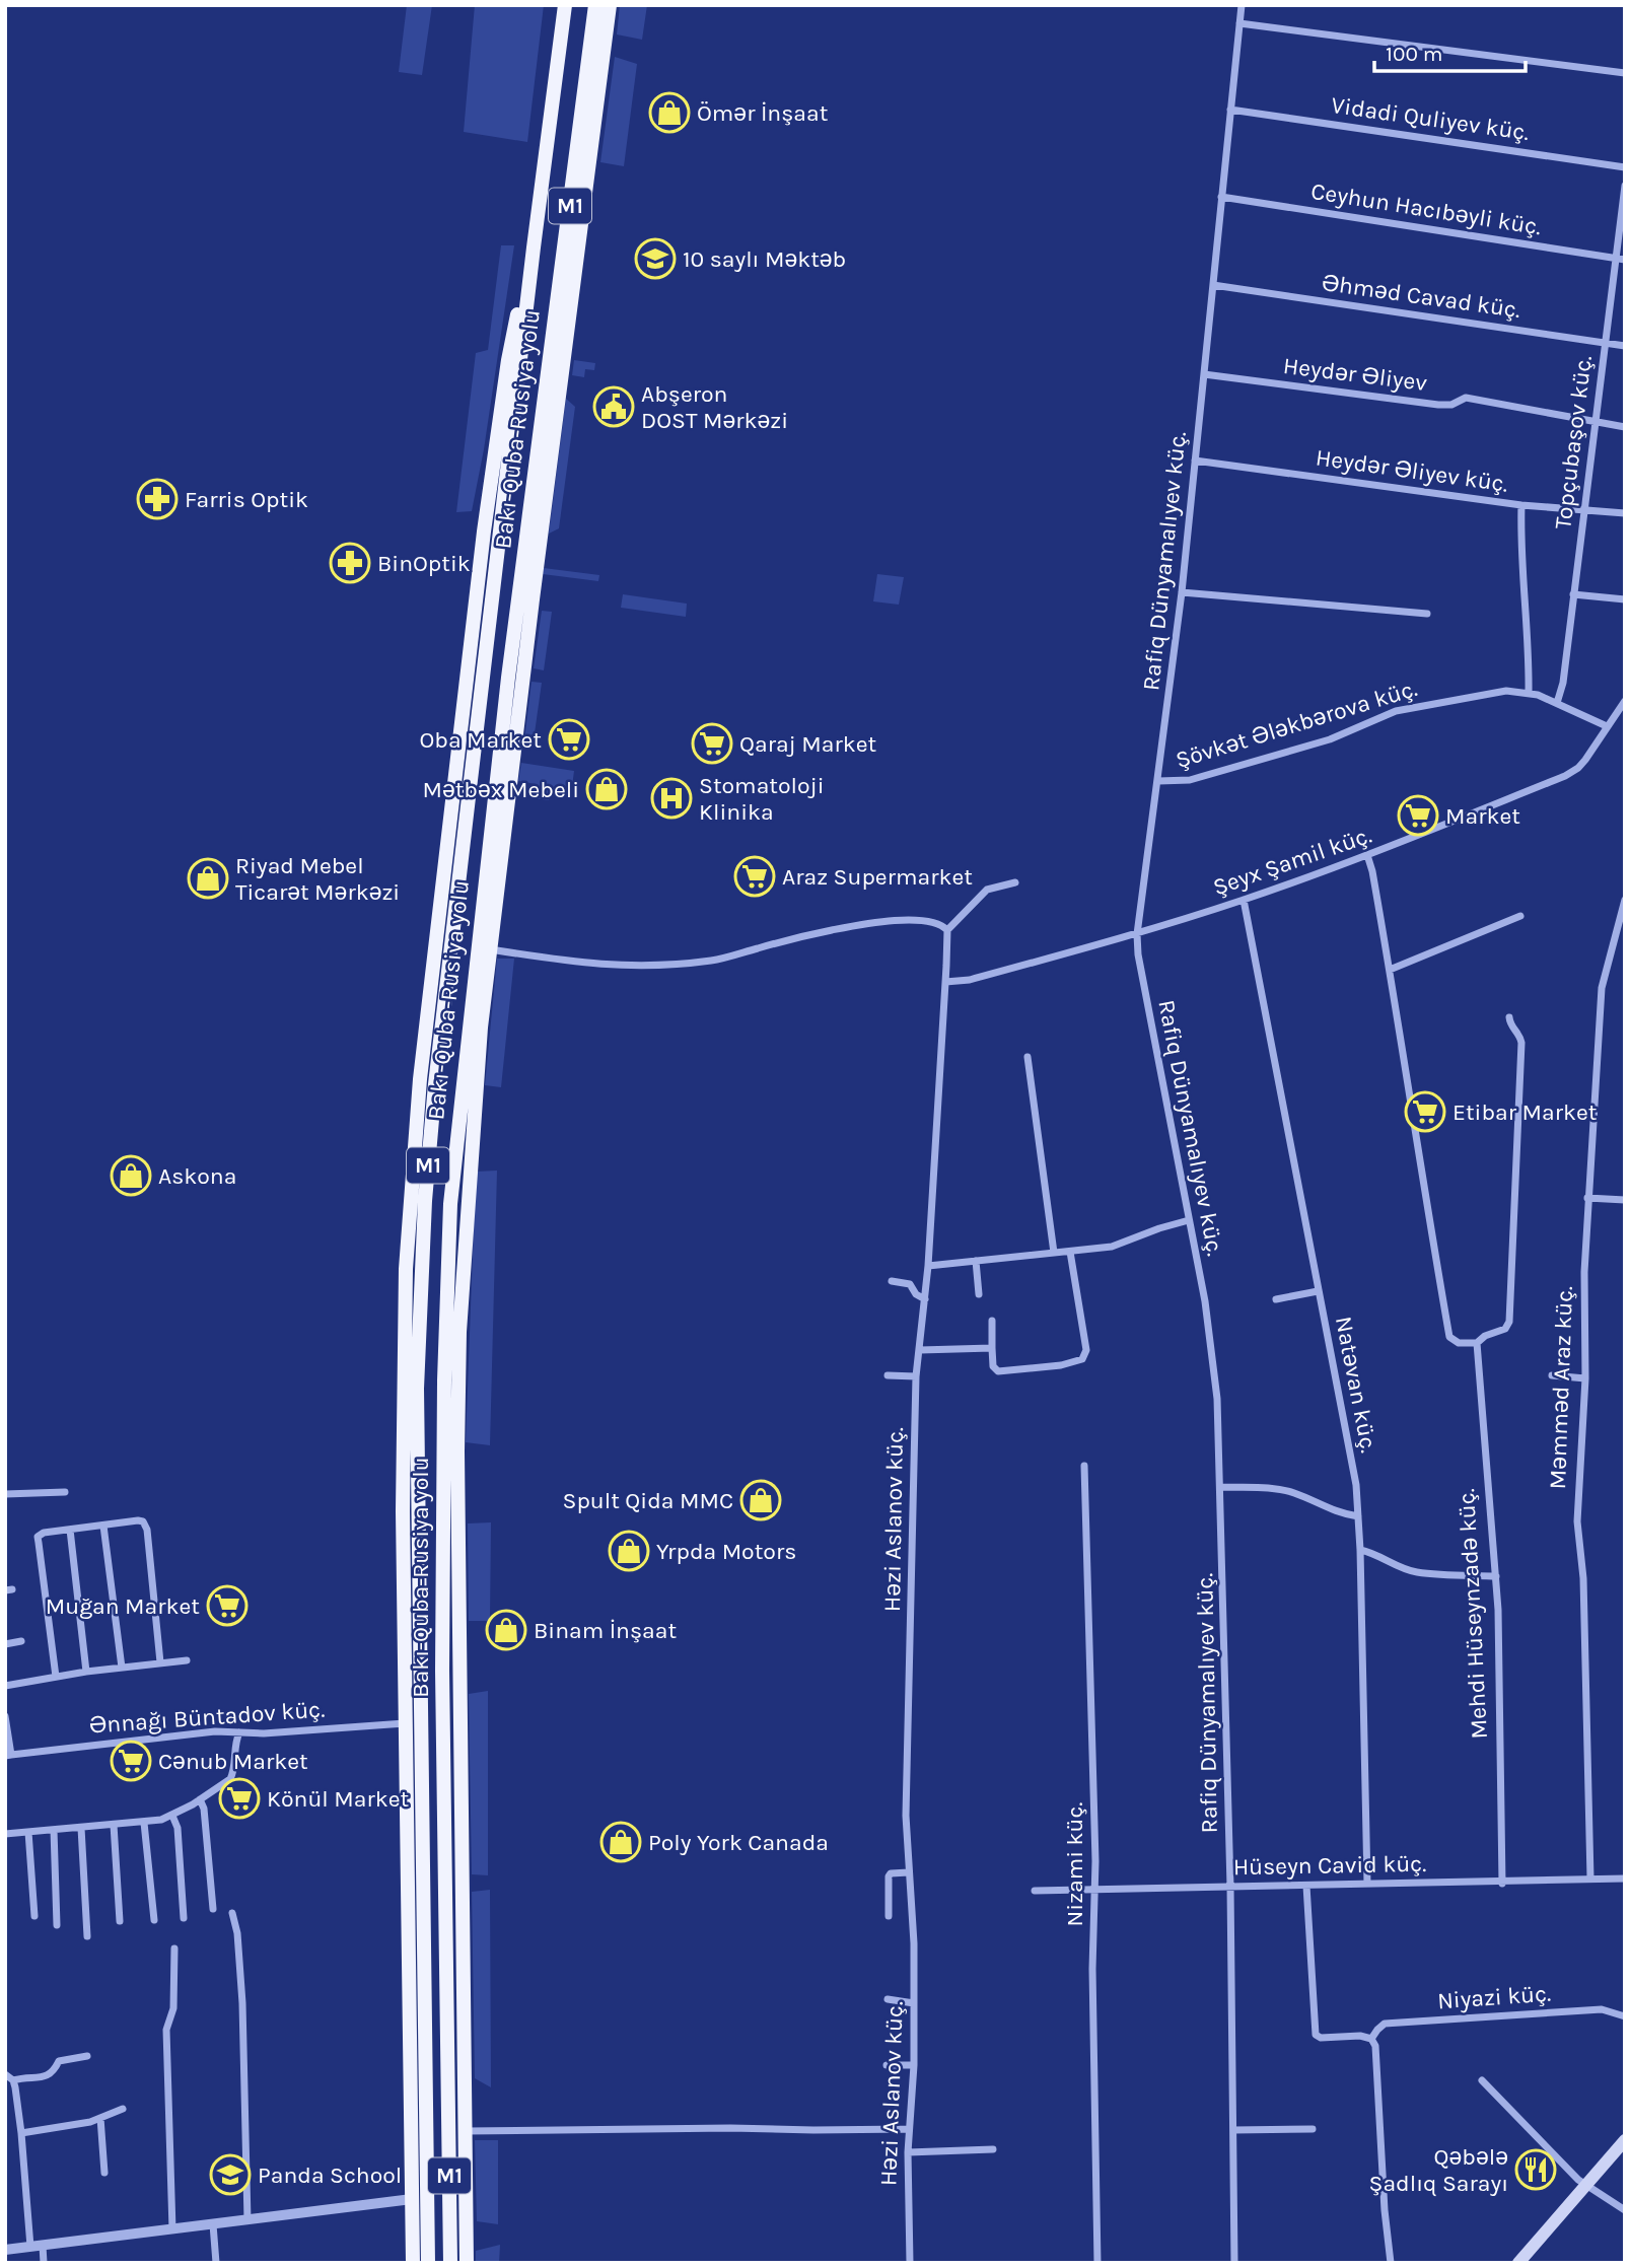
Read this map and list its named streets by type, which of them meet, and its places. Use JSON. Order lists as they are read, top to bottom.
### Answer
{
  "streets": {
    "highway": ["M1", "Bakı-Quba-Rusiya yolu"],
    "street": [
      "Vidadi Quliyev küç.",
      "Ceyhun Hacıbəyli küç.",
      "Əhməd Cavad küç.",
      "Heydər Əliyev",
      "Topçubaşov küç.",
      "Heydər Əliyev küç.",
      "Rafiq Dünyamalıyev küç.",
      "Şövkət Ələkbərova küç.",
      "Şeyx Şamil küç.",
      "Natəvan küç.",
      "Məmməd Araz küç.",
      "Həzi Aslanov küç.",
      "Mehdi Hüseynzadə küç.",
      "Ənnağı Büntadov küç.",
      "Nizami küç.",
      "Hüseyn Cavid küç.",
      "Niyazi küç."
    ]
  },
  "crossings": [
    ["Vidadi Quliyev küç.", "Rafiq Dünyamalıyev küç."],
    ["Ceyhun Hacıbəyli küç.", "Topçubaşov küç."],
    ["Ceyhun Hacıbəyli küç.", "Rafiq Dünyamalıyev küç."],
    ["Əhməd Cavad küç.", "Topçubaşov küç."],
    ["Əhməd Cavad küç.", "Rafiq Dünyamalıyev küç."],
    ["Heydər Əliyev", "Topçubaşov küç."],
    ["Heydər Əliyev", "Rafiq Dünyamalıyev küç."],
    ["Topçubaşov küç.", "Heydər Əliyev küç."],
    ["Topçubaşov küç.", "Şövkət Ələkbərova küç."],
    ["Heydər Əliyev küç.", "Rafiq Dünyamalıyev küç."],
    ["Rafiq Dünyamalıyev küç.", "Şövkət Ələkbərova küç."],
    ["Rafiq Dünyamalıyev küç.", "Şeyx Şamil küç."],
    ["Rafiq Dünyamalıyev küç.", "Hüseyn Cavid küç."],
    ["Şövkət Ələkbərova küç.", "Şeyx Şamil küç."],
    ["Şeyx Şamil küç.", "Natəvan küç."],
    ["Şeyx Şamil küç.", "Həzi Aslanov küç."],
    ["Natəvan küç.", "Hüseyn Cavid küç."],
    ["Məmməd Araz küç.", "Hüseyn Cavid küç."],
    ["Mehdi Hüseynzadə küç.", "Hüseyn Cavid küç."],
    ["Nizami küç.", "Hüseyn Cavid küç."]
  ],
  "places": {
    "shop": [
      "Ömər İnşaat",
      "Mətbəx Mebeli",
      "Riyad Mebel Ticarət Mərkəzi",
      "Askona",
      "Spult Qida MMC",
      "Yrpda Motors",
      "Binam İnşaat",
      "Poly York Canada"
    ],
    "school or university": ["10 saylı Məktəb", "Panda School"],
    "public building": ["Abşeron DOST Mərkəzi"],
    "pharmacy": ["Farris Optik", "BinOptik"],
    "supermarket": [
      "Oba Market",
      "Qaraj Market",
      "Market",
      "Araz Supermarket",
      "Etibar Market",
      "Muğan Market",
      "Cənub Market",
      "Könül Market"
    ],
    "hospital": ["Stomatoloji Klinika"],
    "restaurant": ["Qəbələ Şadlıq Sarayı"]
  },
  "scale_bar": "100 m"
}
